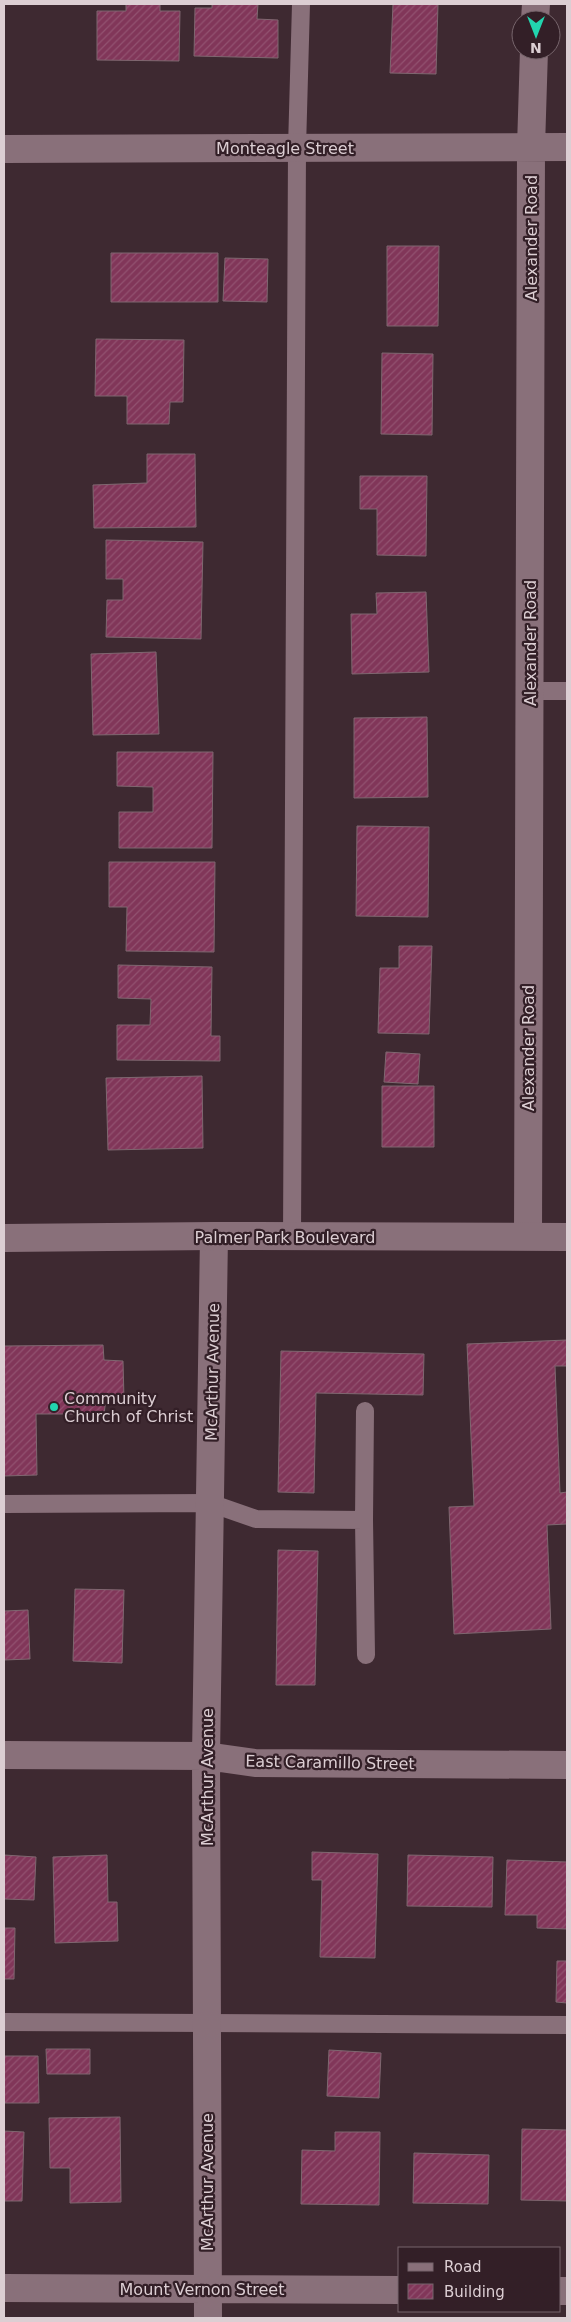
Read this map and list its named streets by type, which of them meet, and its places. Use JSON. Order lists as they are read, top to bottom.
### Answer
{
  "streets": {
    "street": [
      "Monteagle Street",
      "Alexander Road",
      "Palmer Park Boulevard",
      "McArthur Avenue",
      "East Caramillo Street",
      "Mount Vernon Street"
    ]
  },
  "crossings": [
    ["Monteagle Street", "Alexander Road"],
    ["Alexander Road", "Palmer Park Boulevard"],
    ["Palmer Park Boulevard", "McArthur Avenue"],
    ["McArthur Avenue", "East Caramillo Street"],
    ["McArthur Avenue", "Mount Vernon Street"]
  ],
  "places": ["Community Church of Christ"],
  "legend": ["Road", "Building"],
  "north": "bottom"
}
